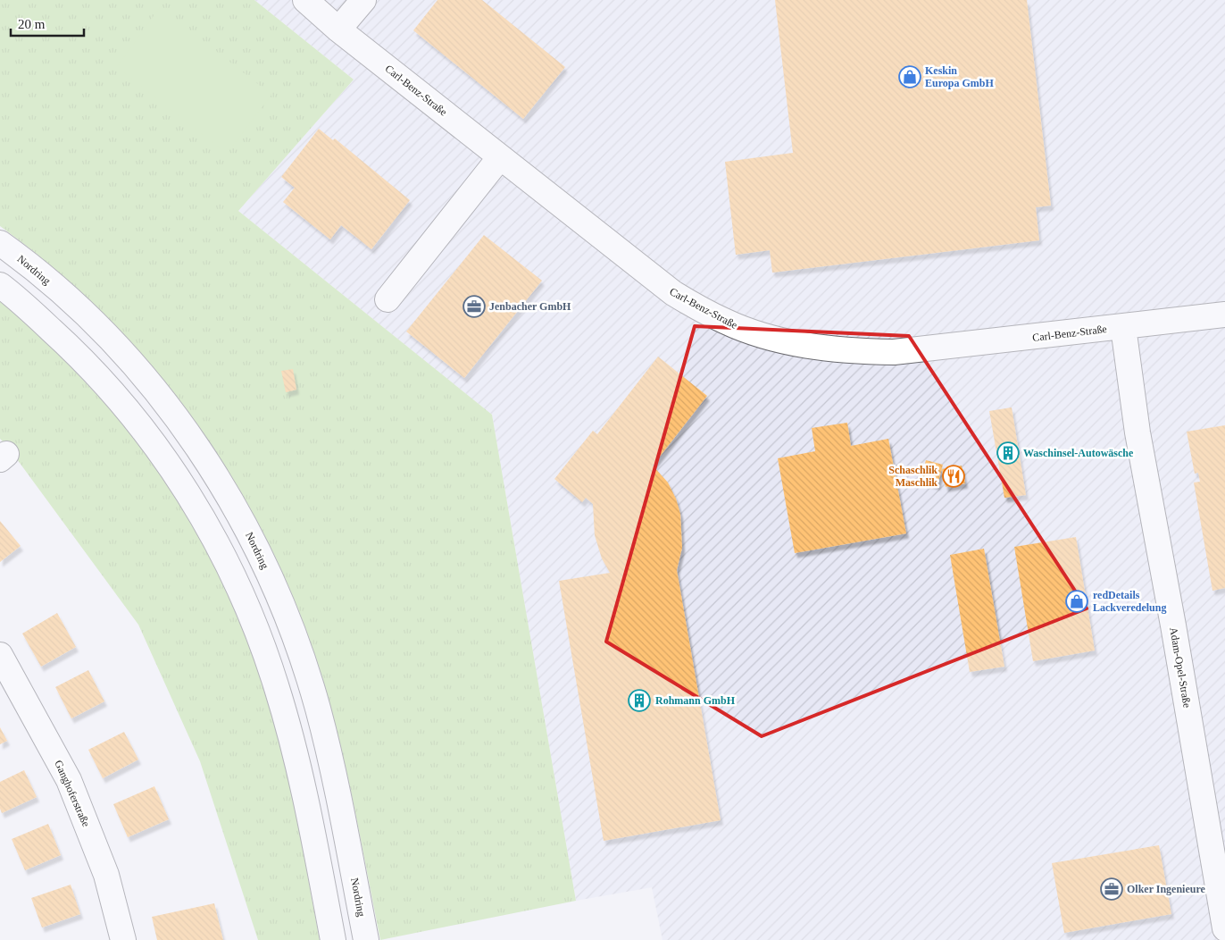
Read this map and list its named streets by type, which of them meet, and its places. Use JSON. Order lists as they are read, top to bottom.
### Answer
{
  "streets": {
    "street": [
      "Carl-Benz-Straße",
      "Nordring",
      "Adam-Opel-Straße",
      "Ganghoferstraße"
    ]
  },
  "crossings": [
    ["Carl-Benz-Straße", "Adam-Opel-Straße"]
  ],
  "places": {
    "shop": ["Keskin Europa GmbH", "redDetails Lackveredelung"],
    "office": ["Jenbacher GmbH", "Olker Ingenieure"],
    "building": ["Waschinsel-Autowäsche", "Rohmann GmbH"],
    "restaurant": ["Schaschlik Maschlik"]
  },
  "scale_bar": "20 m"
}
